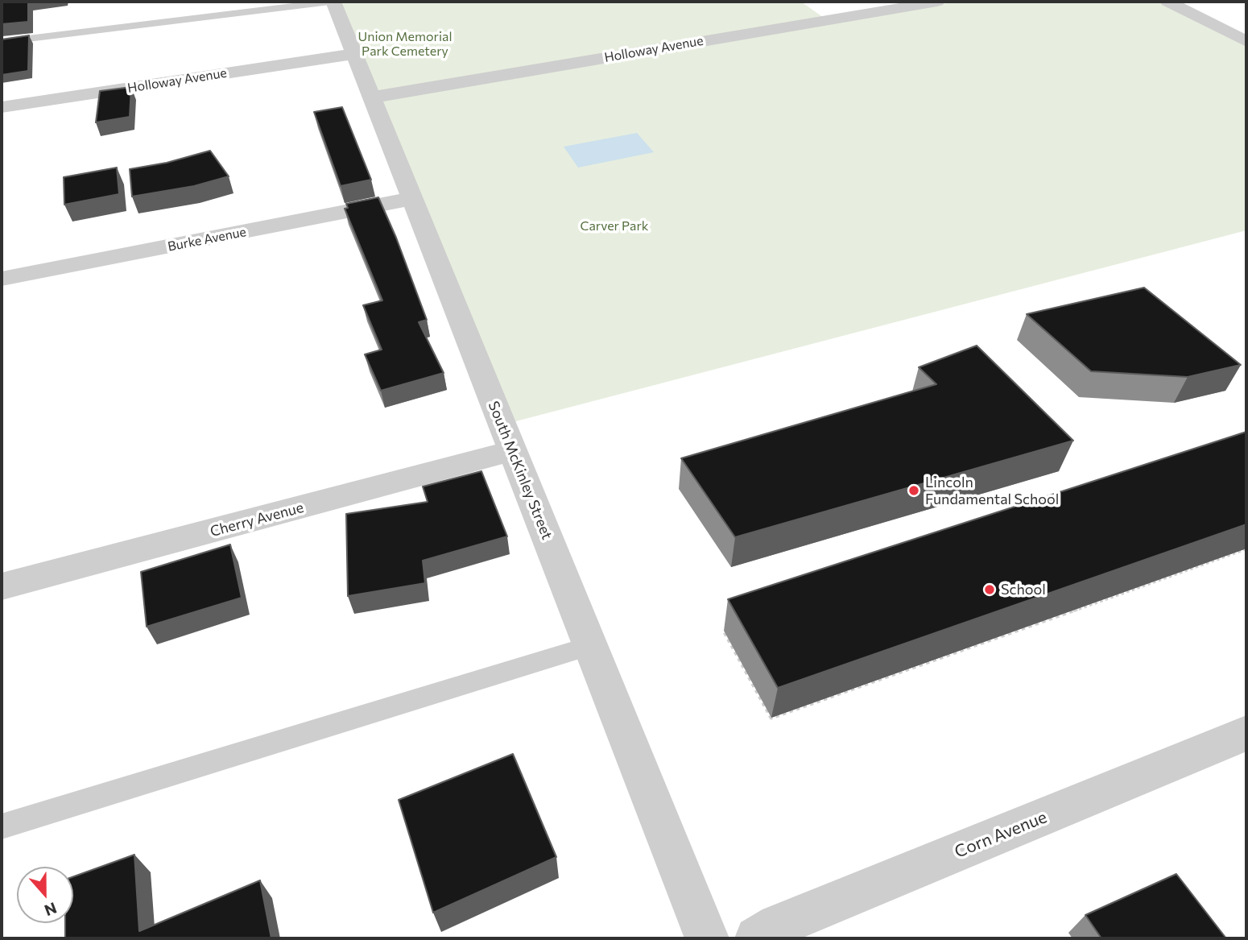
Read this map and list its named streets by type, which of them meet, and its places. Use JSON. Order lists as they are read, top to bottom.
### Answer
{
  "streets": {
    "street": [
      "Holloway Avenue",
      "Burke Avenue",
      "South McKinley Street",
      "Cherry Avenue",
      "Corn Avenue"
    ]
  },
  "crossings": [
    ["Holloway Avenue", "South McKinley Street"],
    ["Burke Avenue", "South McKinley Street"],
    ["South McKinley Street", "Cherry Avenue"]
  ],
  "parks": ["Union Memorial Park Cemetery", "Carver Park"],
  "places": ["Lincoln Fundamental School", "School"],
  "north": "bottom"
}
